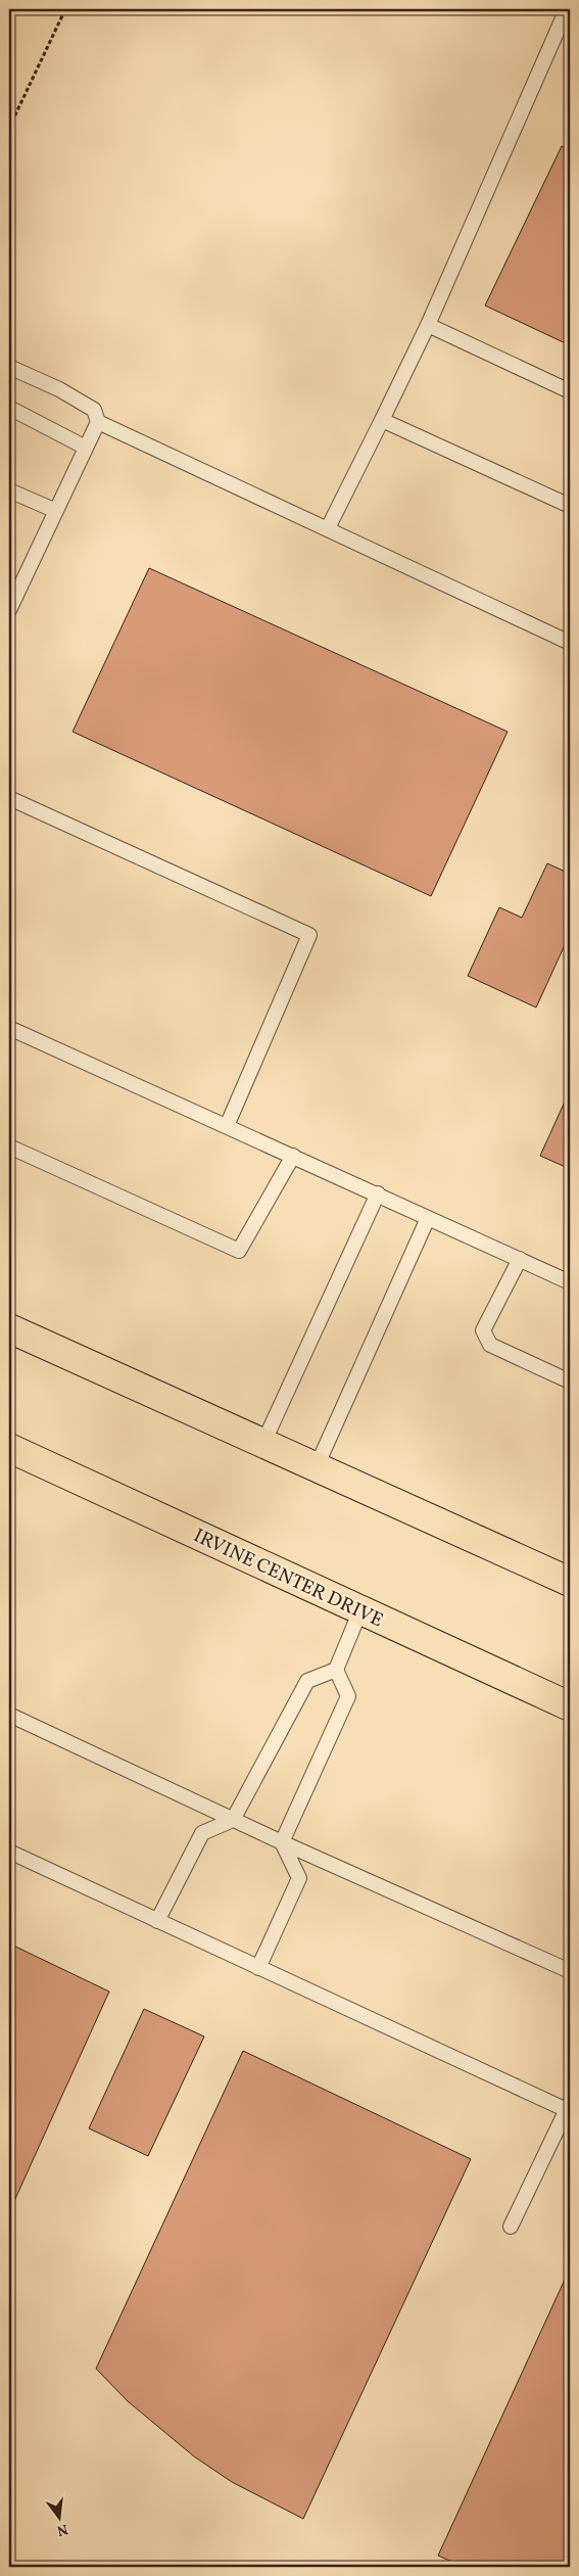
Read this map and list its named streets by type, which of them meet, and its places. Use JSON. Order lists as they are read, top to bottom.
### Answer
{
  "streets": {
    "main road": ["IRVINE CENTER DRIVE"]
  },
  "north": "bottom"
}
